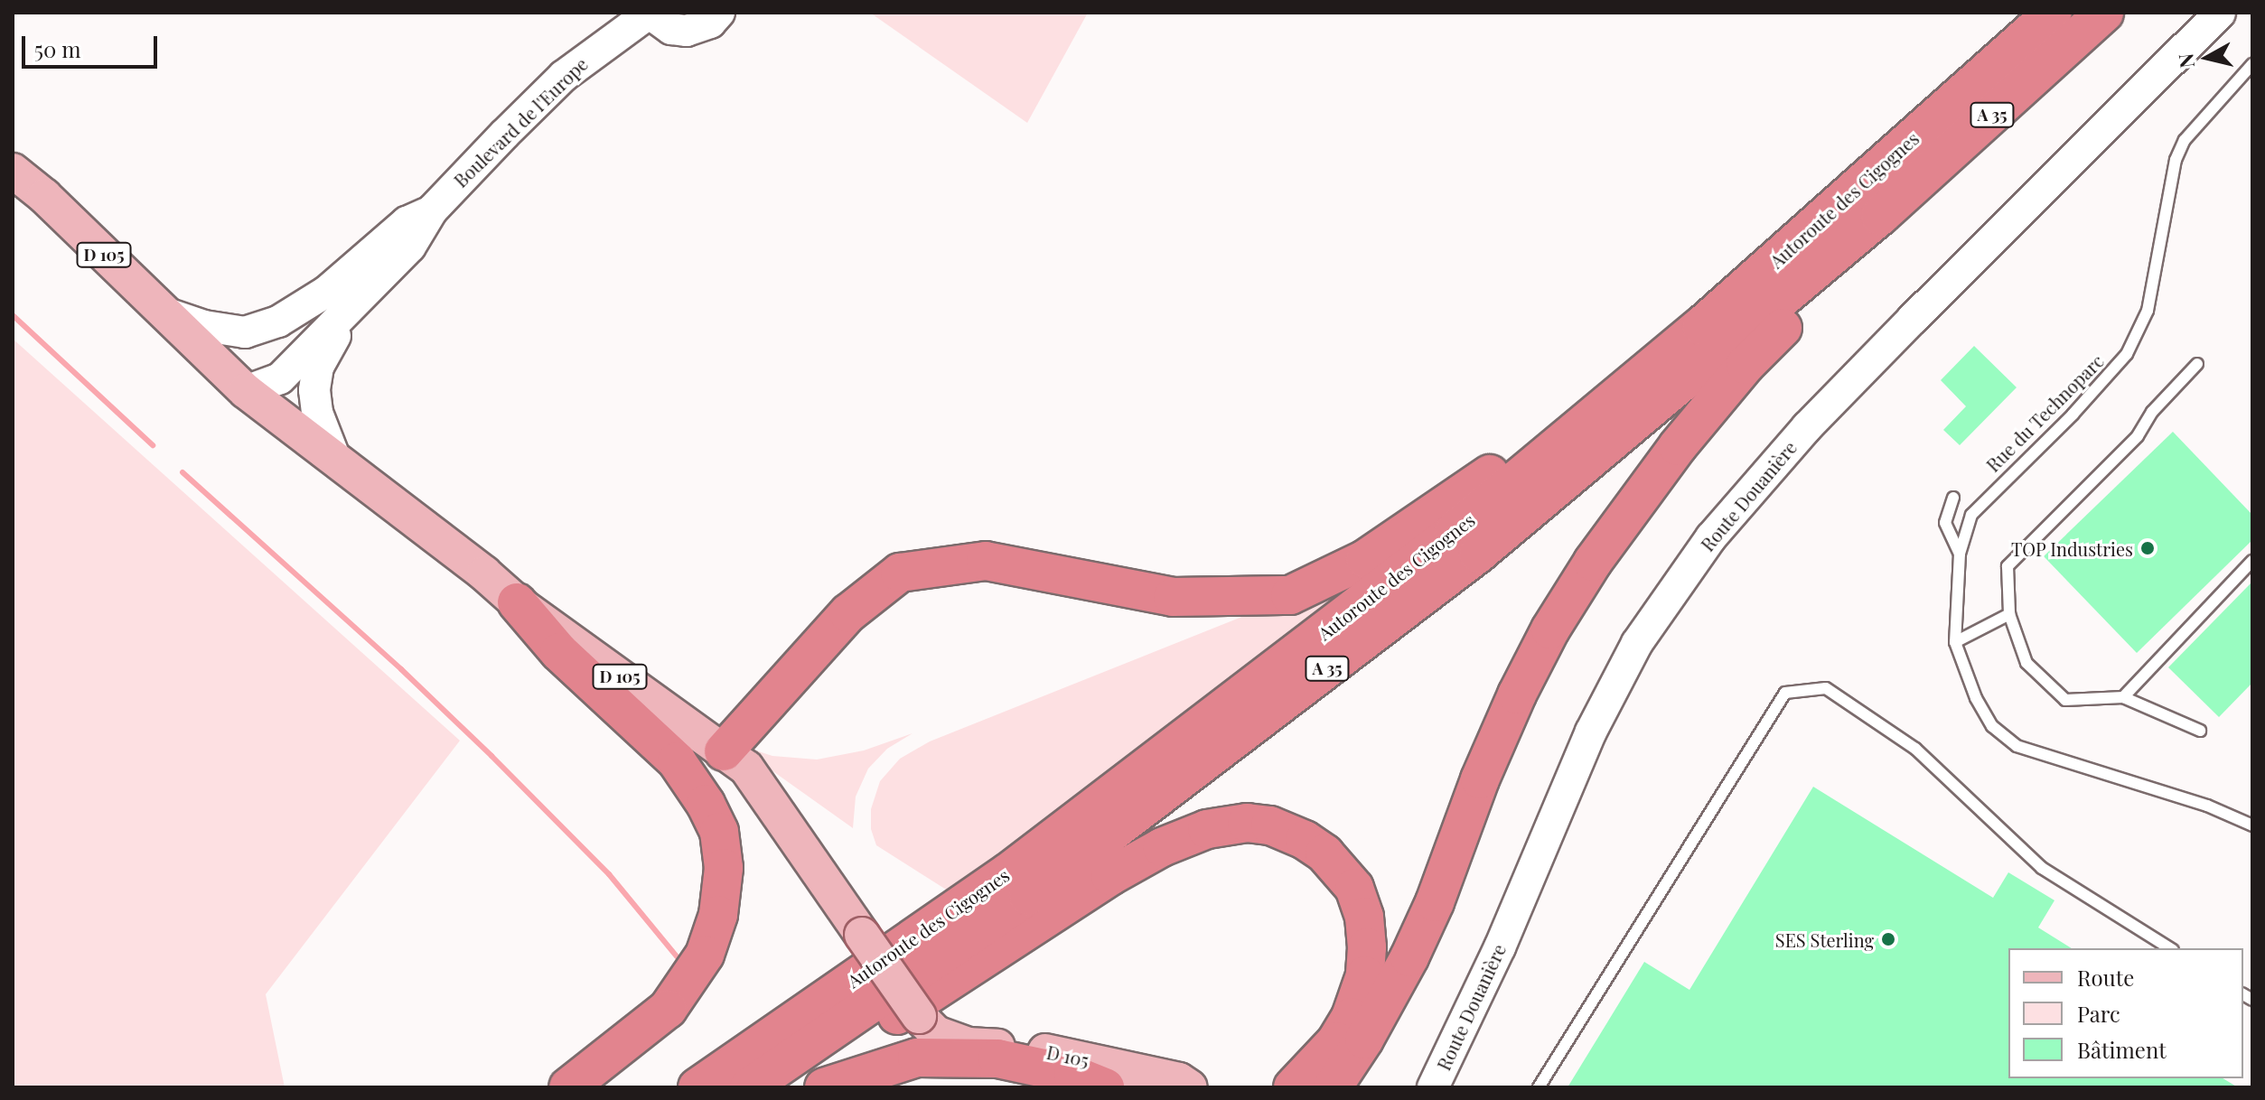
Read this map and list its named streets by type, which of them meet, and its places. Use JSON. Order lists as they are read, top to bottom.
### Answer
{
  "streets": {
    "highway": ["A 35", "Autoroute des Cigognes"],
    "main road": ["Boulevard de l'Europe", "D 105", "Route Douanière"],
    "lane": ["Rue du Technoparc"]
  },
  "crossings": [
    ["Boulevard de l'Europe", "D 105"]
  ],
  "places": ["TOP Industries", "SES Sterling"],
  "legend": ["Route", "Parc", "Bâtiment"],
  "scale_bar": "50 m",
  "north": "left"
}
